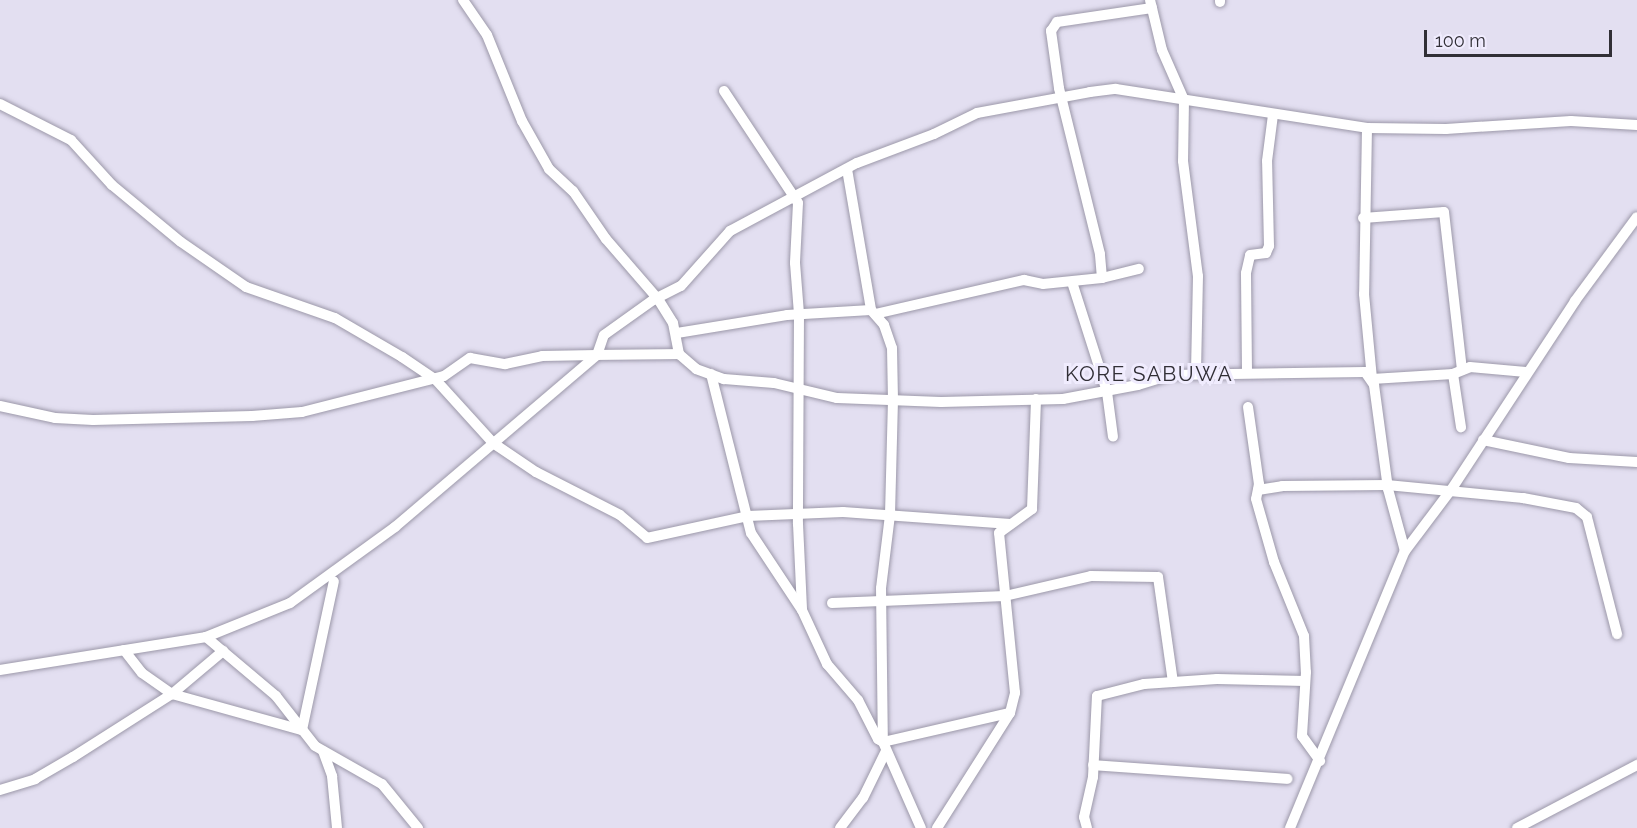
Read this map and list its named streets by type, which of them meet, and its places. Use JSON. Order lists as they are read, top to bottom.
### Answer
{
  "districts": ["KORE SABUWA"],
  "scale_bar": "100 m"
}
